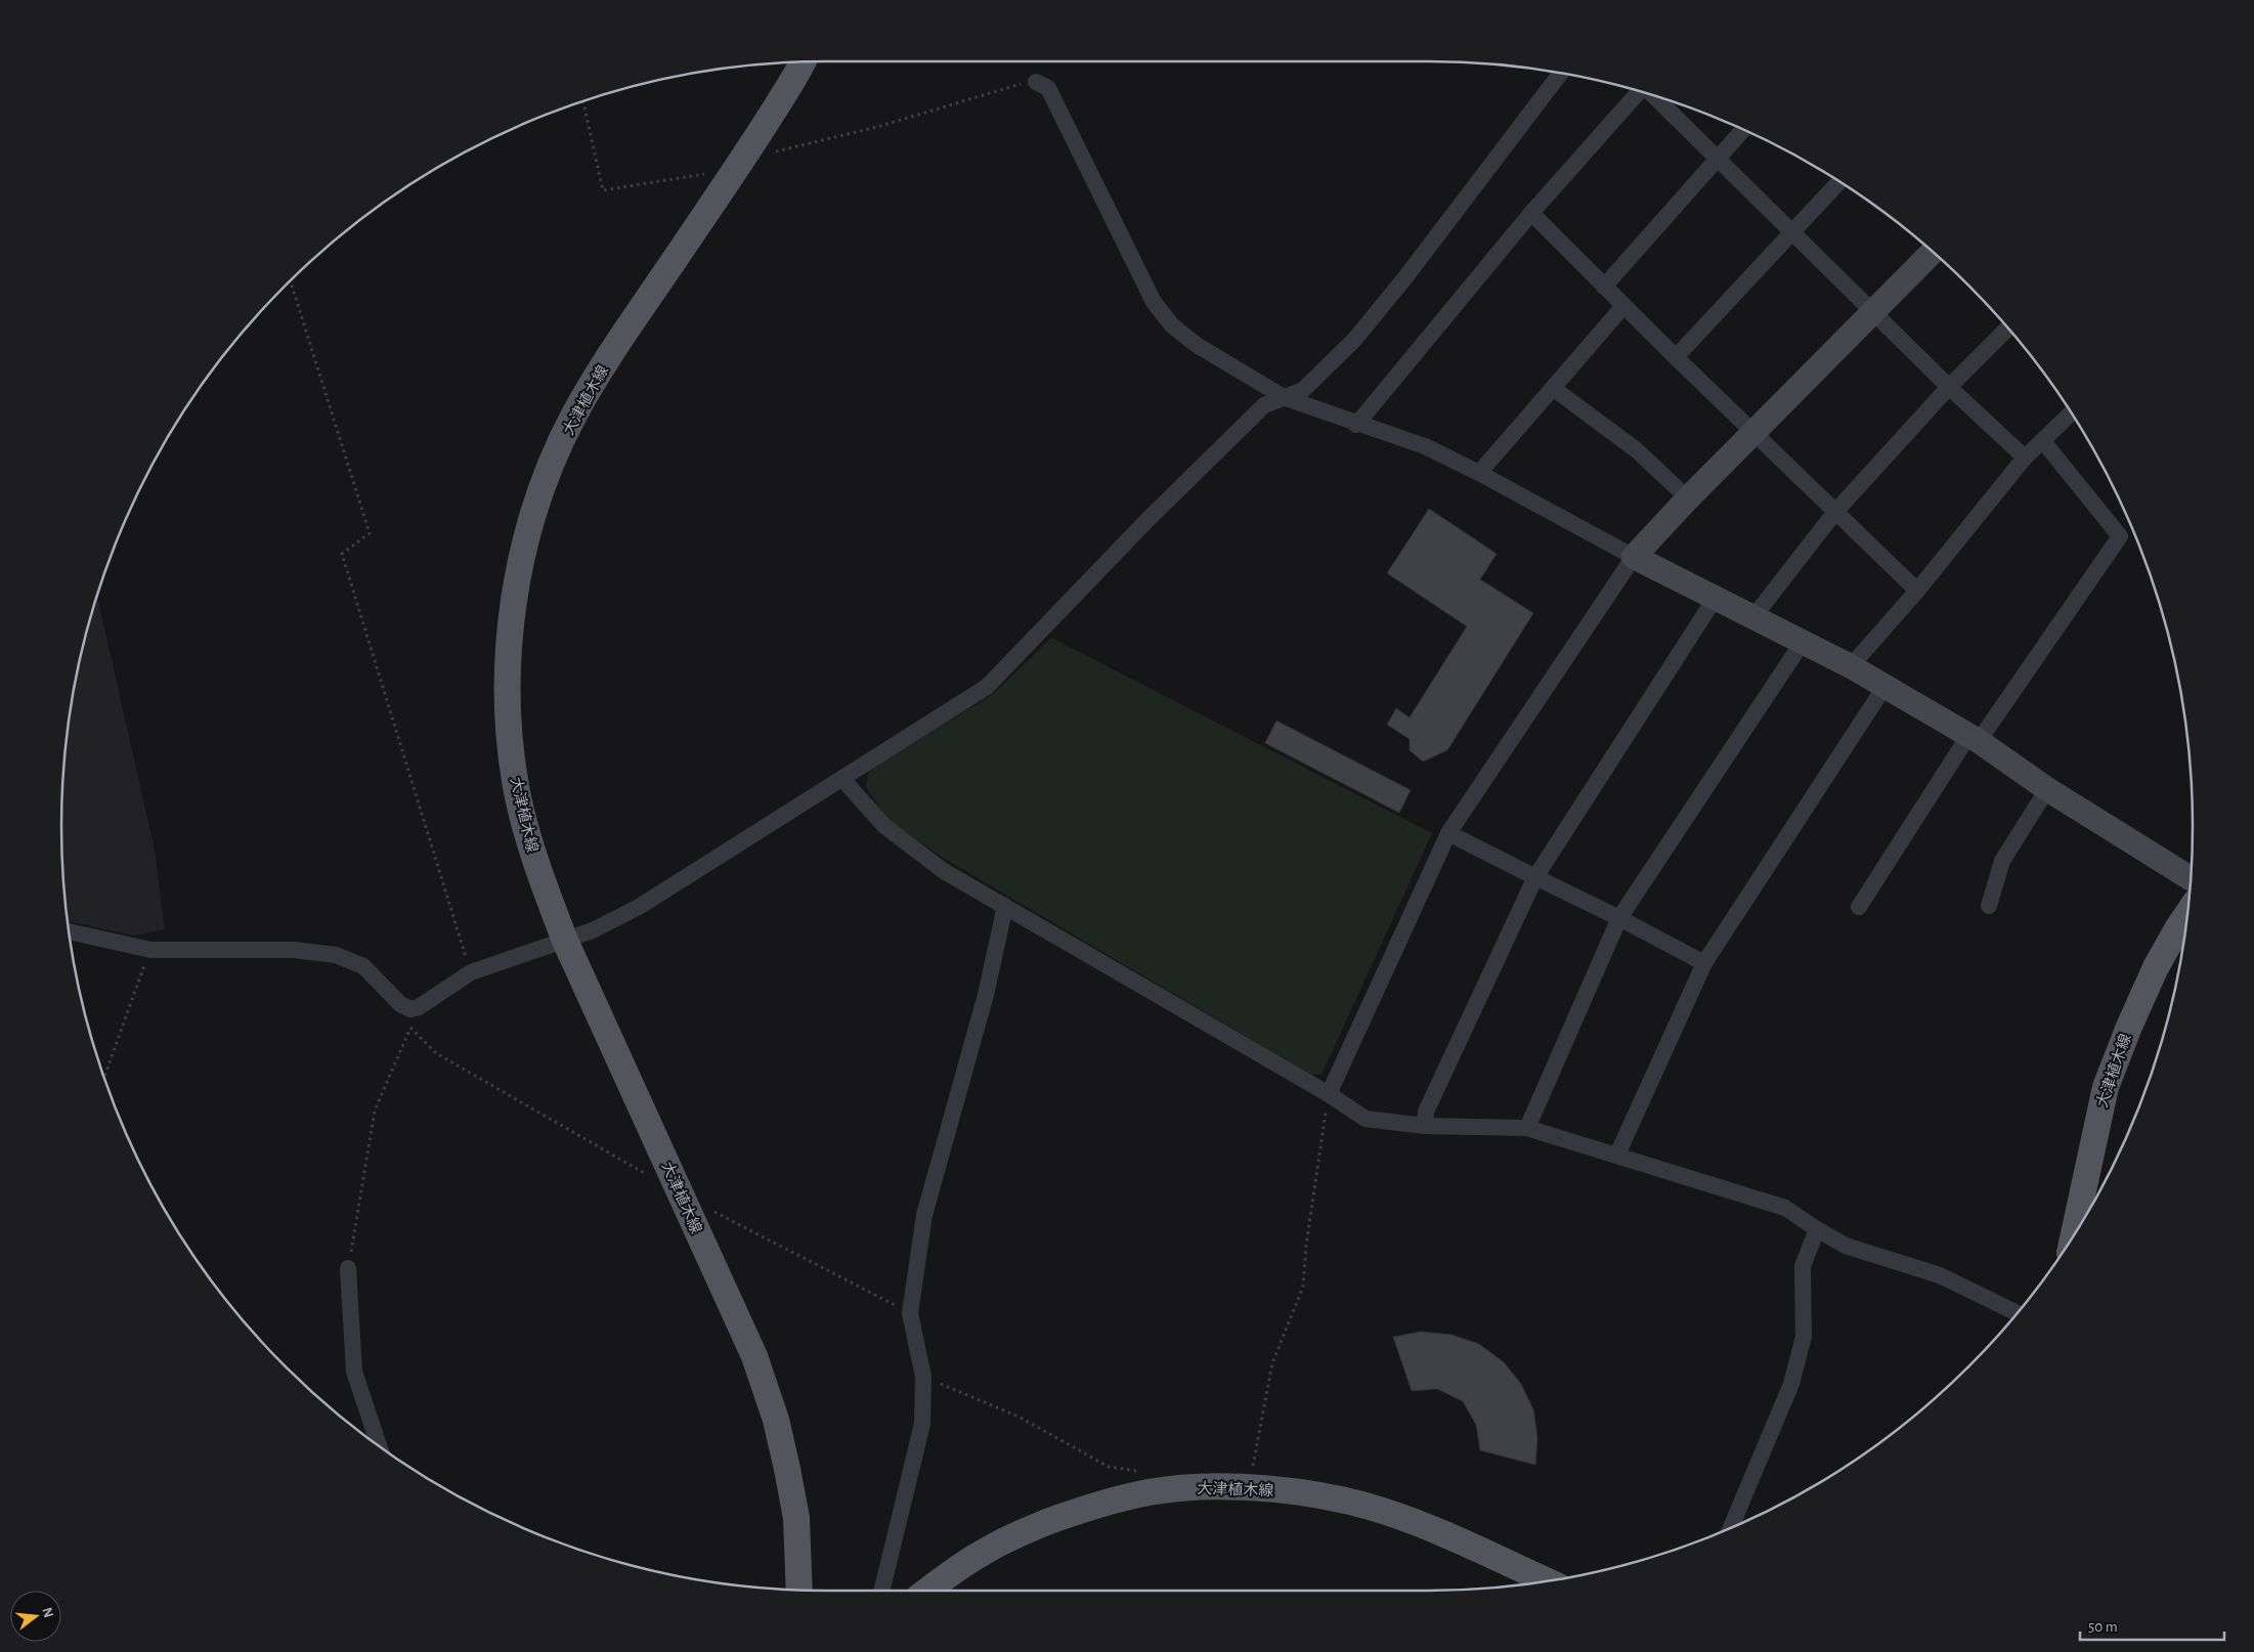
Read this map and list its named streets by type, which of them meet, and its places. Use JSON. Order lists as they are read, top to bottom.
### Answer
{
  "streets": {
    "main road": ["大津植木線"]
  },
  "scale_bar": "50 m",
  "north": "right"
}
